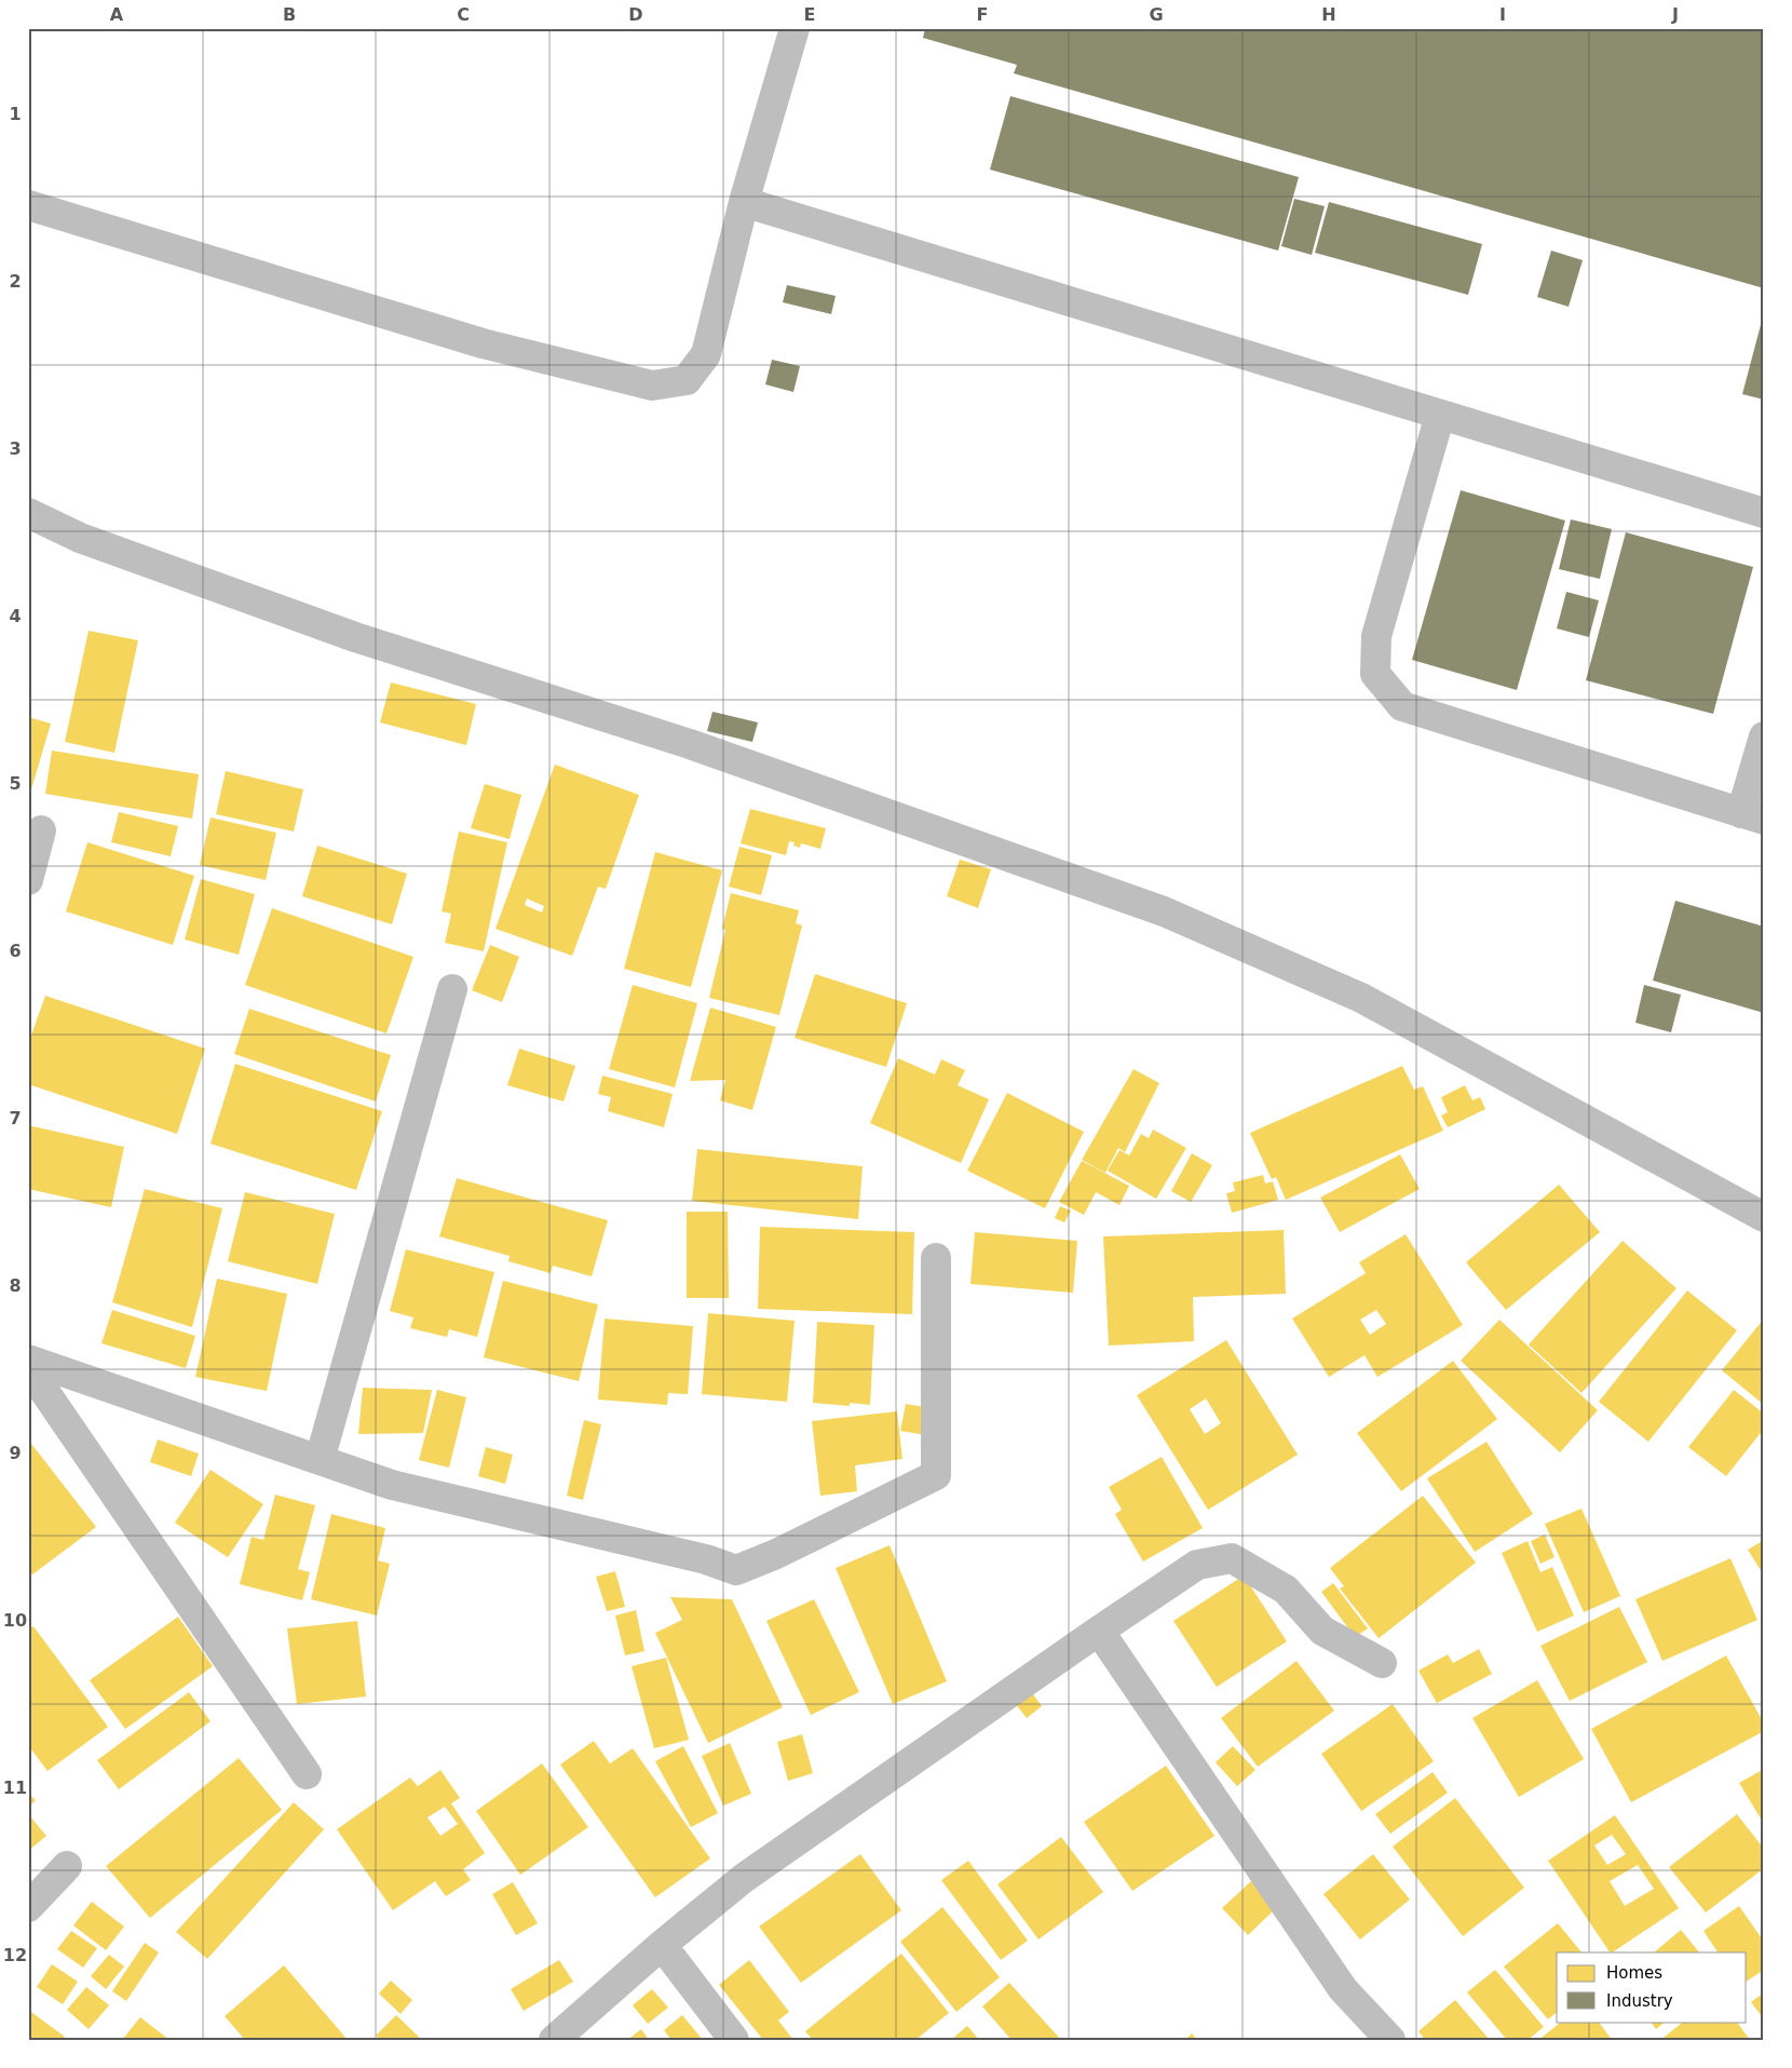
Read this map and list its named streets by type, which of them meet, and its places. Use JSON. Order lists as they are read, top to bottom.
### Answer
{
  "legend": ["Homes", "Industry"],
  "grid": {
    "columns": [
      "A",
      "B",
      "C",
      "D",
      "E",
      "F",
      "G",
      "H",
      "I",
      "J"
    ],
    "rows": [
      "1",
      "2",
      "3",
      "4",
      "5",
      "6",
      "7",
      "8",
      "9",
      "10",
      "11",
      "12"
    ]
  }
}
